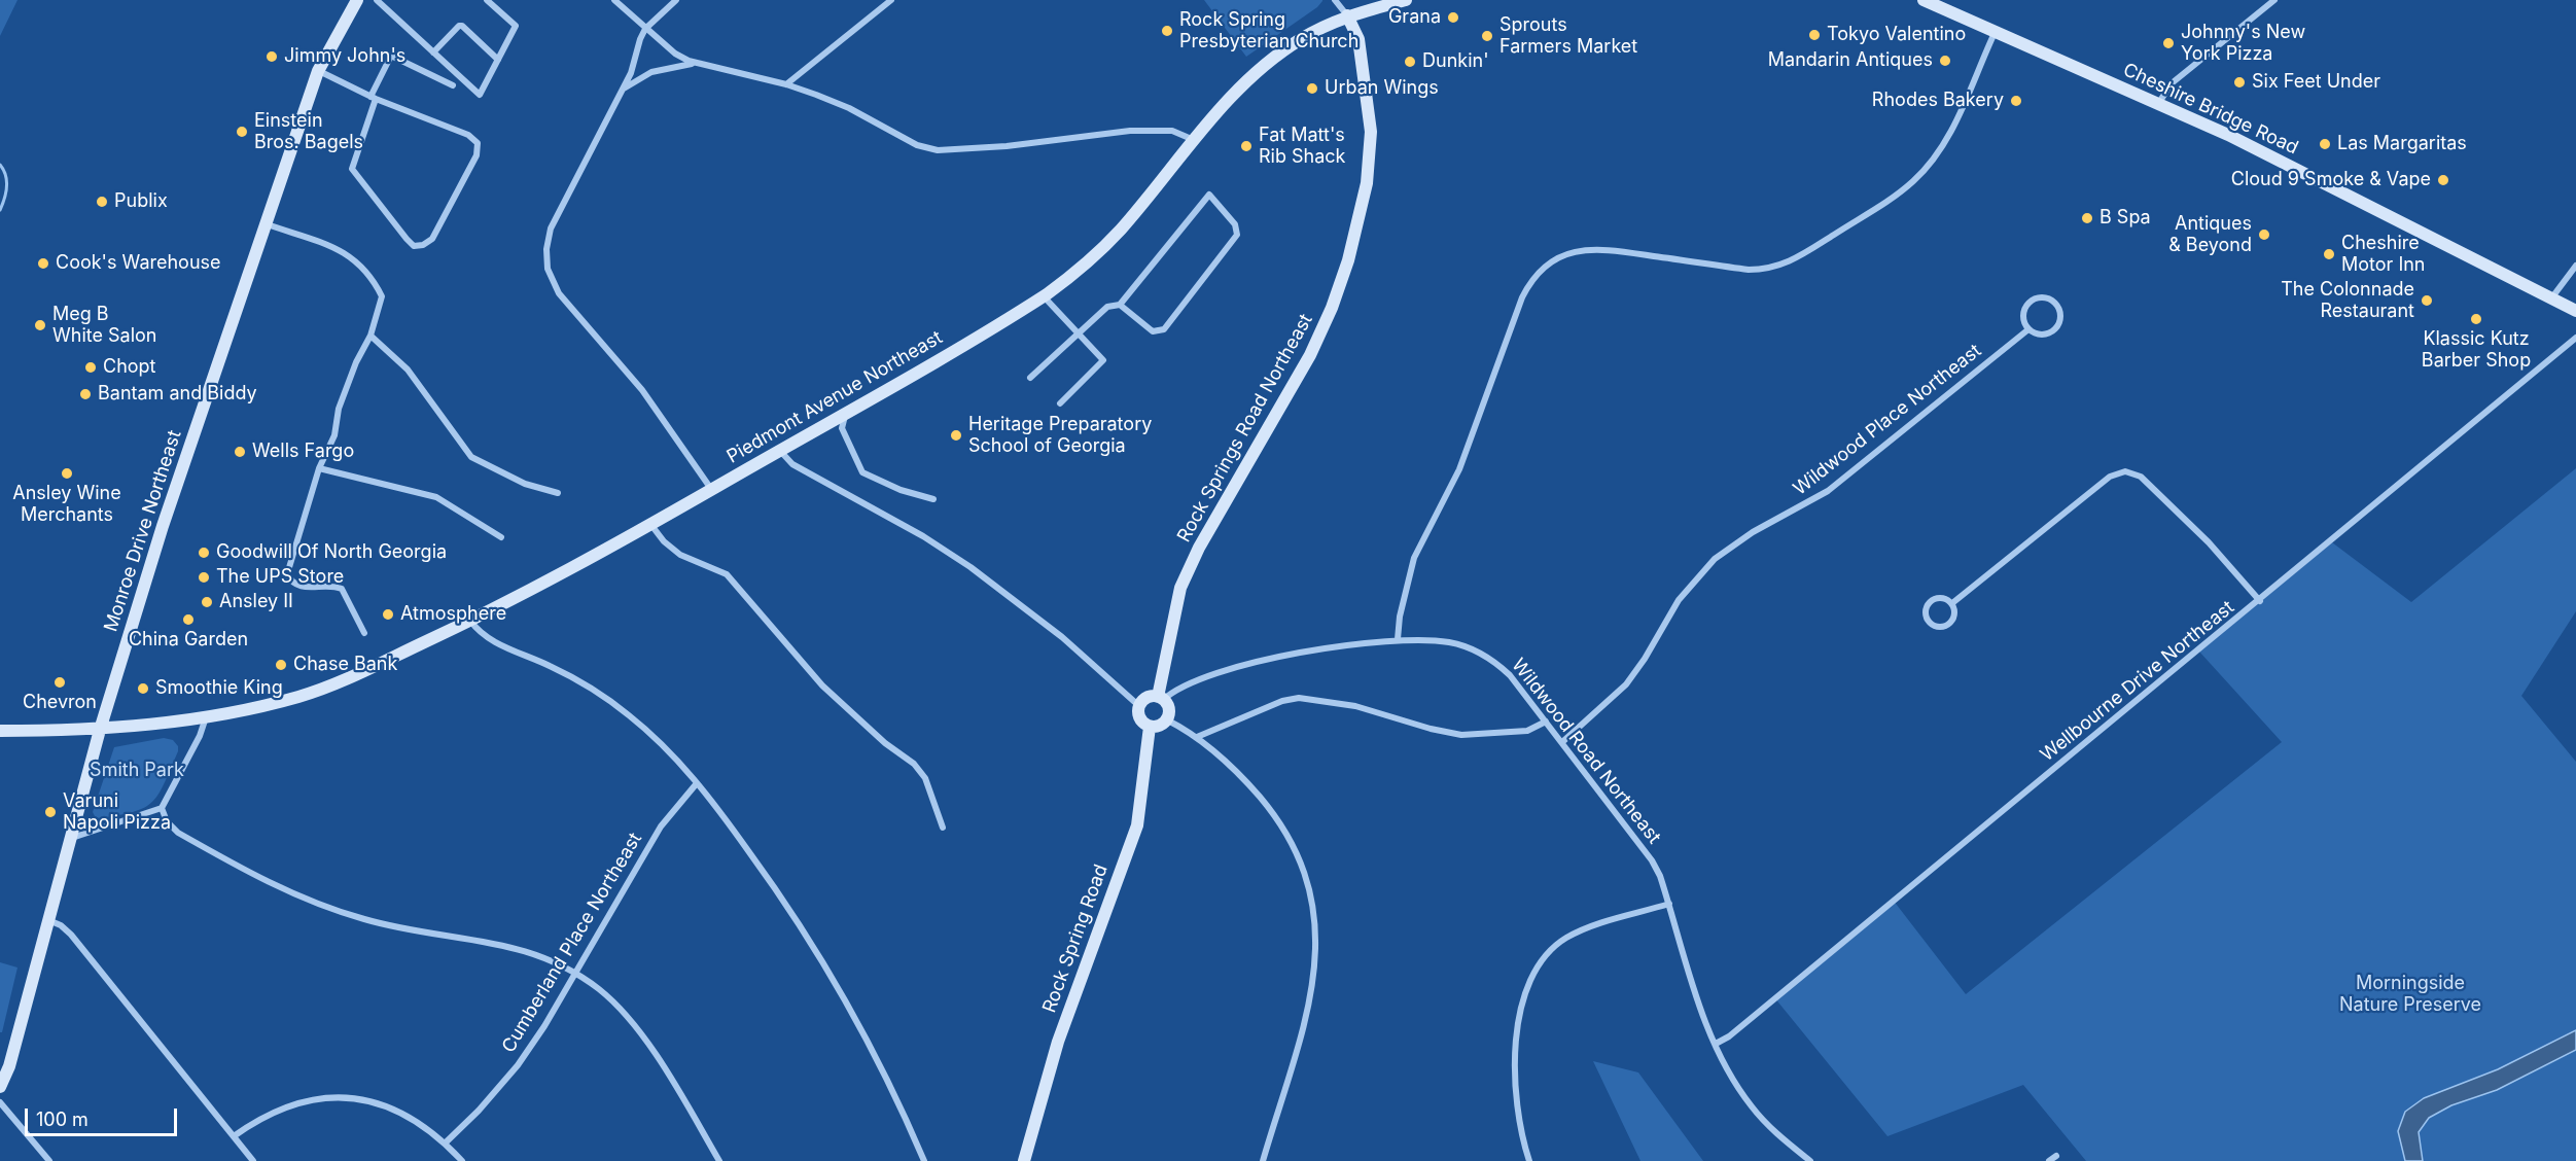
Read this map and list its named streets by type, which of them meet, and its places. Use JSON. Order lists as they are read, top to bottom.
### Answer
{
  "streets": {
    "main road": [
      "Cheshire Bridge Road",
      "Piedmont Avenue Northeast",
      "Rock Springs Road Northeast",
      "Monroe Drive Northeast",
      "Rock Spring Road"
    ],
    "street": [
      "Wildwood Place Northeast",
      "Wellbourne Drive Northeast",
      "Wildwood Road Northeast",
      "Cumberland Place Northeast"
    ]
  },
  "crossings": [
    ["Piedmont Avenue Northeast", "Rock Springs Road Northeast"],
    ["Piedmont Avenue Northeast", "Monroe Drive Northeast"],
    ["Wildwood Place Northeast", "Wildwood Road Northeast"],
    ["Rock Springs Road Northeast", "Wildwood Road Northeast"],
    ["Rock Springs Road Northeast", "Rock Spring Road"],
    ["Wellbourne Drive Northeast", "Wildwood Road Northeast"],
    ["Wildwood Road Northeast", "Rock Spring Road"]
  ],
  "parks": ["Smith Park", "Morningside Nature Preserve"],
  "places": [
    "Grana",
    "Rock Spring Presbyterian Church",
    "Tokyo Valentino",
    "Sprouts Farmers Market",
    "Johnny's New York Pizza",
    "Jimmy John's",
    "Mandarin Antiques",
    "Dunkin'",
    "Six Feet Under",
    "Urban Wings",
    "Rhodes Bakery",
    "Einstein Bros. Bagels",
    "Las Margaritas",
    "Fat Matt's Rib Shack",
    "Cloud 9 Smoke & Vape",
    "Publix",
    "B Spa",
    "Antiques & Beyond",
    "Cheshire Motor Inn",
    "Cook's Warehouse",
    "The Colonnade Restaurant",
    "Klassic Kutz Barber Shop",
    "Meg B White Salon",
    "Chopt",
    "Bantam and Biddy",
    "Heritage Preparatory School of Georgia",
    "Wells Fargo",
    "Ansley Wine Merchants",
    "Goodwill Of North Georgia",
    "The UPS Store",
    "Ansley II",
    "Atmosphere",
    "China Garden",
    "Chase Bank",
    "Chevron",
    "Smoothie King",
    "Varuni Napoli Pizza"
  ],
  "scale_bar": "100 m"
}
